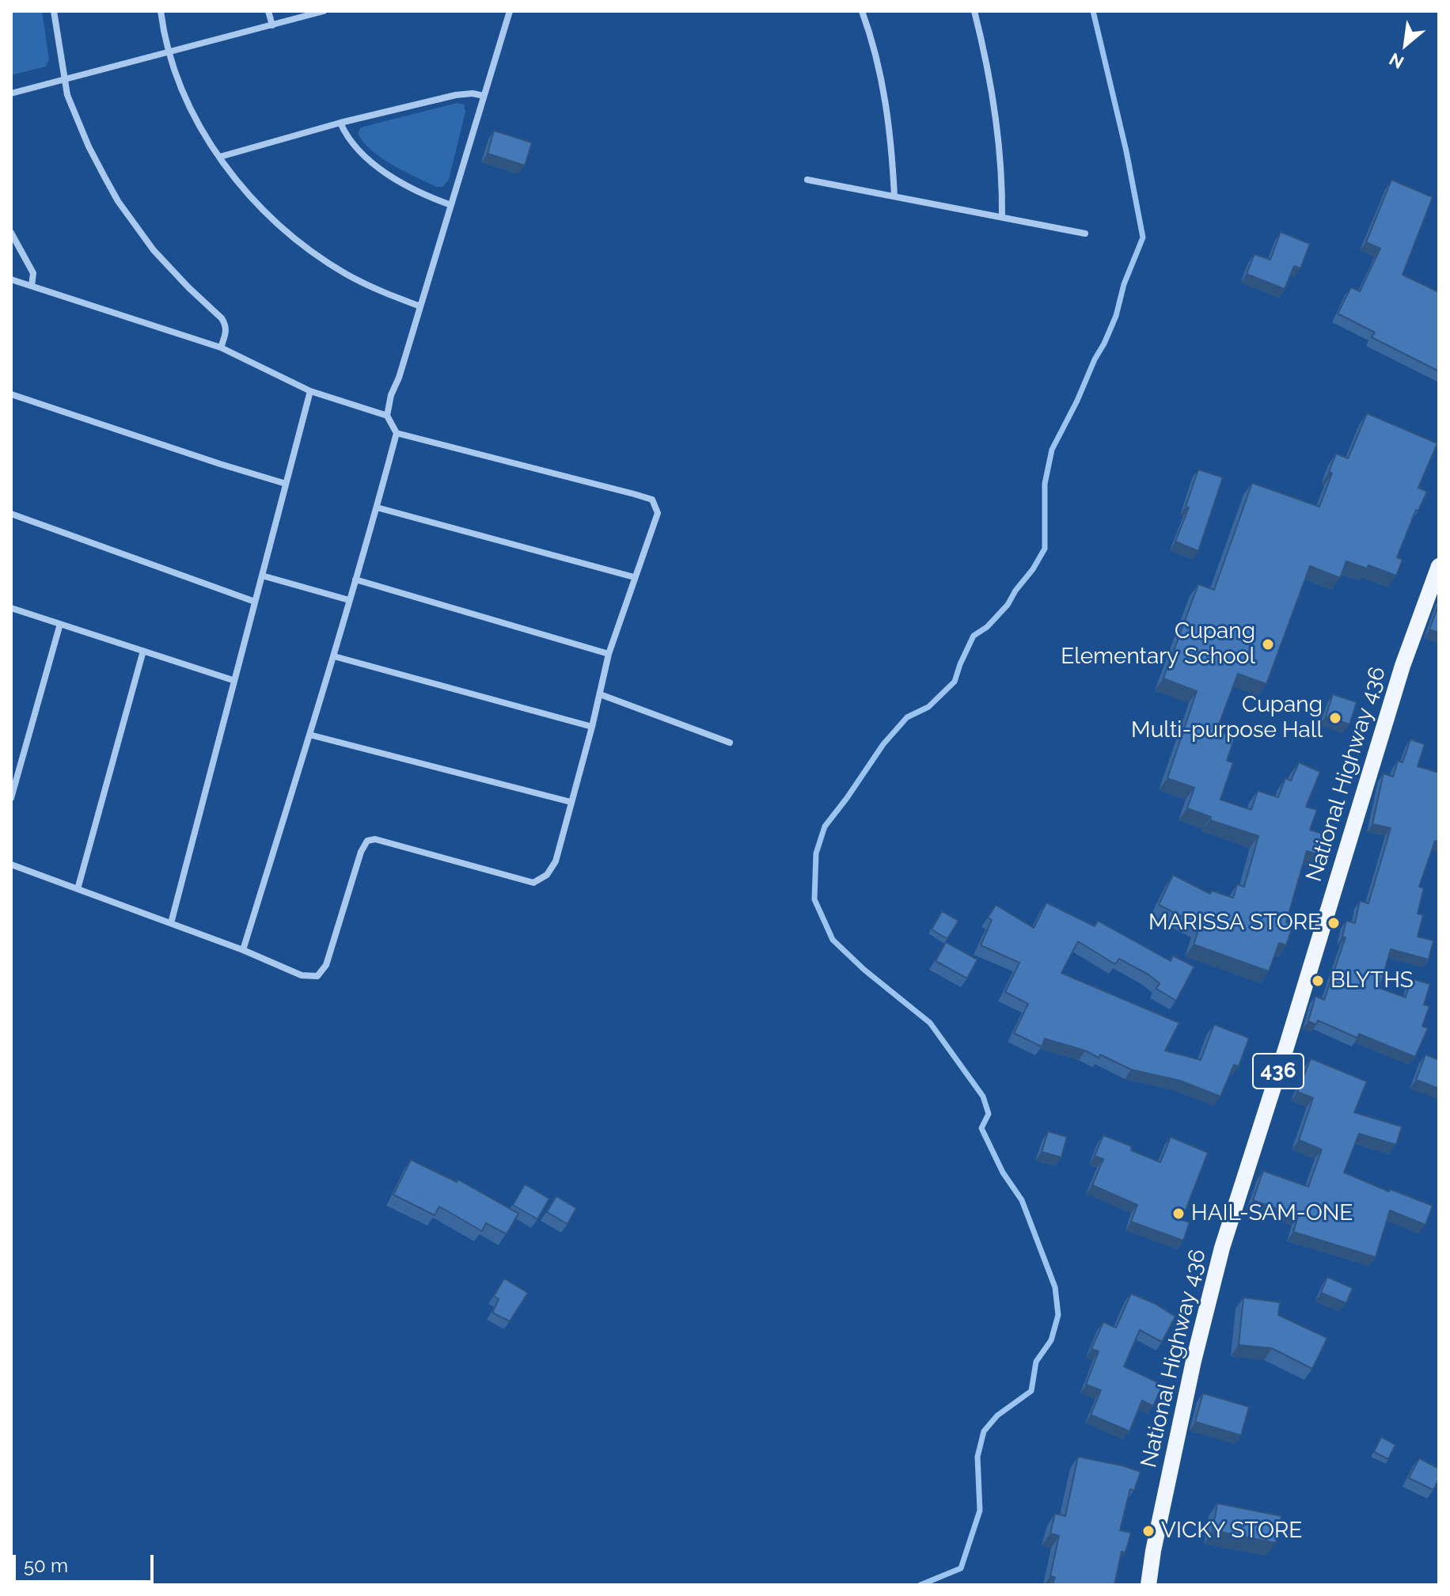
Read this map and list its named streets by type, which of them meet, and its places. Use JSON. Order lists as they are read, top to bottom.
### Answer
{
  "streets": {
    "main road": ["National Highway 436", "436"]
  },
  "places": [
    "Cupang Elementary School",
    "Cupang Multi-purpose Hall",
    "MARISSA STORE",
    "BLYTHS",
    "HAIL-SAM-ONE",
    "VICKY STORE"
  ],
  "scale_bar": "50 m",
  "north": "bottom left"
}
